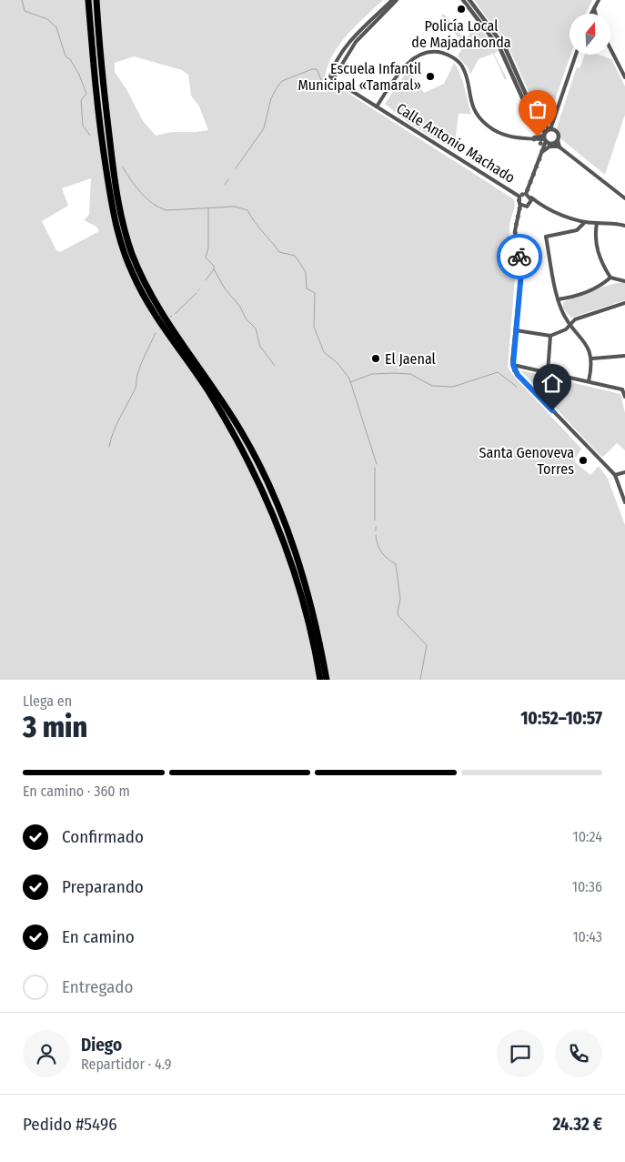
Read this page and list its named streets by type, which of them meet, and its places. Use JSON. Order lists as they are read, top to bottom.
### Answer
{
  "streets": {
    "street": ["Calle Antonio Machado"]
  },
  "places": [
    "Policía Local de Majadahonda",
    "Escuela Infantil Municipal «Tamaral»",
    "El Jaenal",
    "Santa Genoveva Torres"
  ],
  "north": "top",
  "page": {
    "heading": ["3 min", "Llega en", "10:52–10:57"],
    "panel": [
      "Diego",
      "Repartidor · 4.9",
      "Pedido #5496",
      "24.32 €"
    ],
    "bar": "En camino · 360 m",
    "list": [
      ["Confirmado", "10:24"],
      ["Preparando", "10:36"],
      ["En camino", "10:43"],
      "Entregado"
    ]
  }
}
